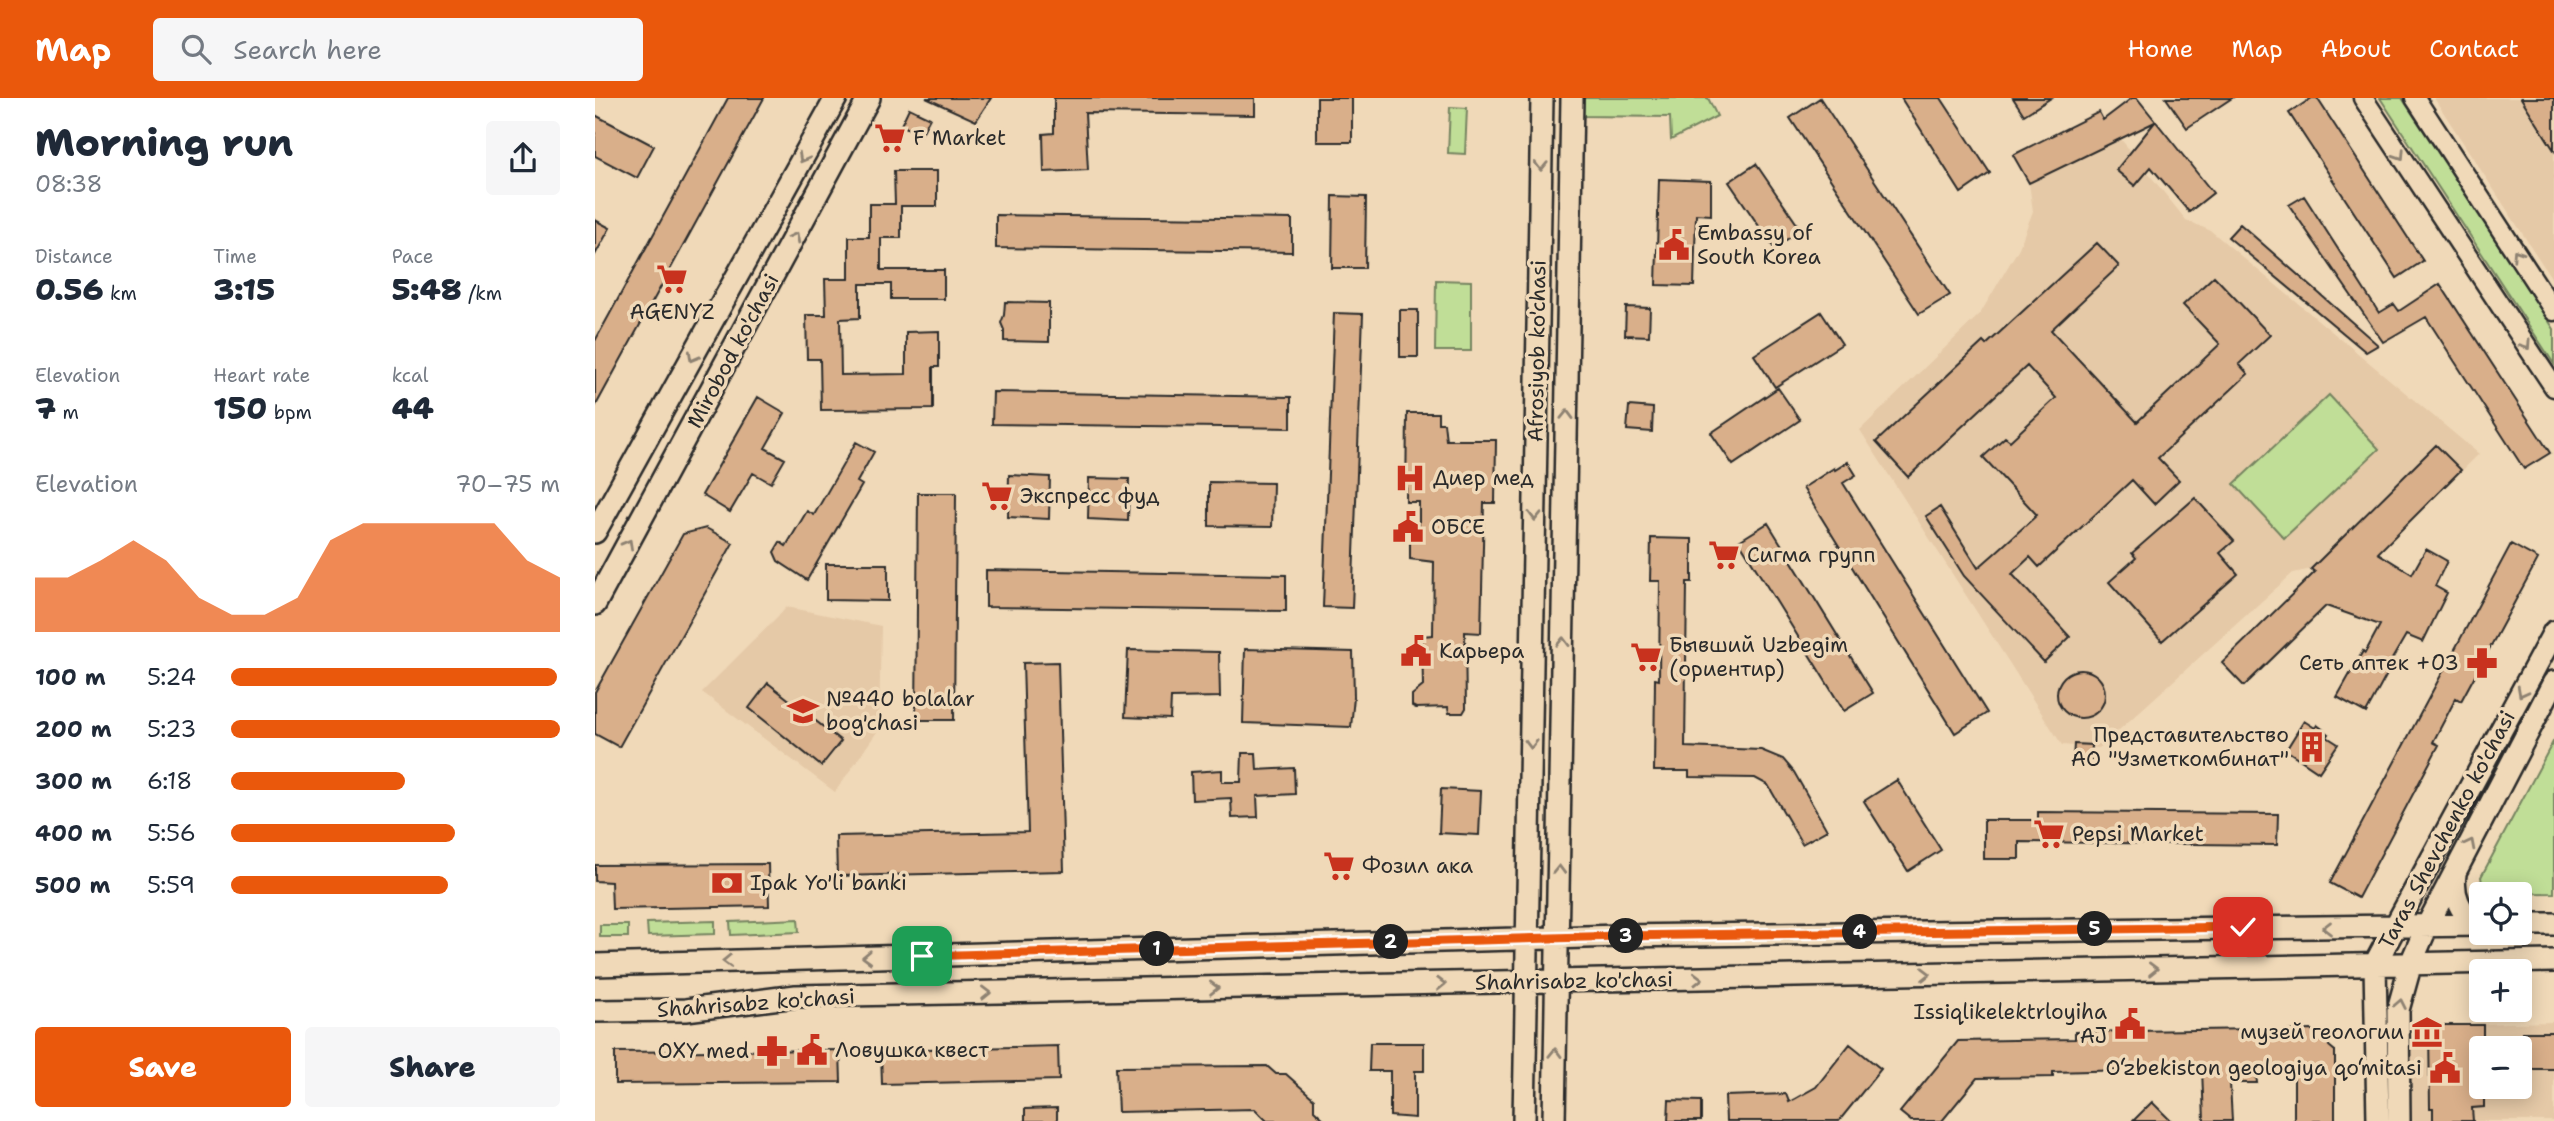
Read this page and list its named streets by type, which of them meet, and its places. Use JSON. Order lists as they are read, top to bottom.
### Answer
{
  "streets": {
    "main road": [
      "Mirobod ko'chasi",
      "Afrosiyob ko'chasi",
      "Taras Shevchenko ko'chasi",
      "Shahrisabz ko'chasi"
    ]
  },
  "crossings": [
    ["Afrosiyob ko'chasi", "Shahrisabz ko'chasi"],
    ["Taras Shevchenko ko'chasi", "Shahrisabz ko'chasi"]
  ],
  "places": {
    "supermarket": [
      "F Market",
      "AGENYZ",
      "Экспресс фуд",
      "Сигма групп",
      "Бывший Uzbegim (ориентир)",
      "Pepsi Market",
      "Фозил ака"
    ],
    "public building": [
      "Embassy of South Korea",
      "ОБСЕ",
      "Карьера",
      "Issiqlikelektrloyiha AJ",
      "Ловушка квест",
      "O‘zbekiston geologiya qo‘mitasi"
    ],
    "hospital": ["Диер мед"],
    "pharmacy": ["Сеть аптек +03", "OXY med"],
    "school or university": ["№440 bolalar bog'chasi"],
    "building": ["Представительство АО \"Узметкомбинат\""],
    "bank": ["Ipak Yo'li banki"],
    "museum": ["музей геологии"]
  },
  "page": {
    "header": "Map",
    "search": "Search here",
    "nav": [
      "Home",
      "Map",
      "About",
      "Contact"
    ],
    "heading": ["Morning run", "08:38"],
    "stats": [
      ["Distance", "0.56 km"],
      ["Time", "3:15"],
      ["Pace", "5:48 /km"],
      ["Elevation", "7 m"],
      ["Heart rate", "150 bpm"],
      ["kcal", "44"]
    ],
    "chart": ["Elevation", "70–75 m"],
    "list": [
      {
        "name": "100 m",
        "note": "5:24"
      },
      {
        "name": "200 m",
        "note": "5:23"
      },
      {
        "name": "300 m",
        "note": "6:18"
      },
      {
        "name": "400 m",
        "note": "5:56"
      },
      {
        "name": "500 m",
        "note": "5:59"
      }
    ],
    "map_buttons": ["+", "−"],
    "pins": [
      "5",
      "4",
      "3",
      "2",
      "1"
    ],
    "buttons": ["Save", "Share"]
  }
}
